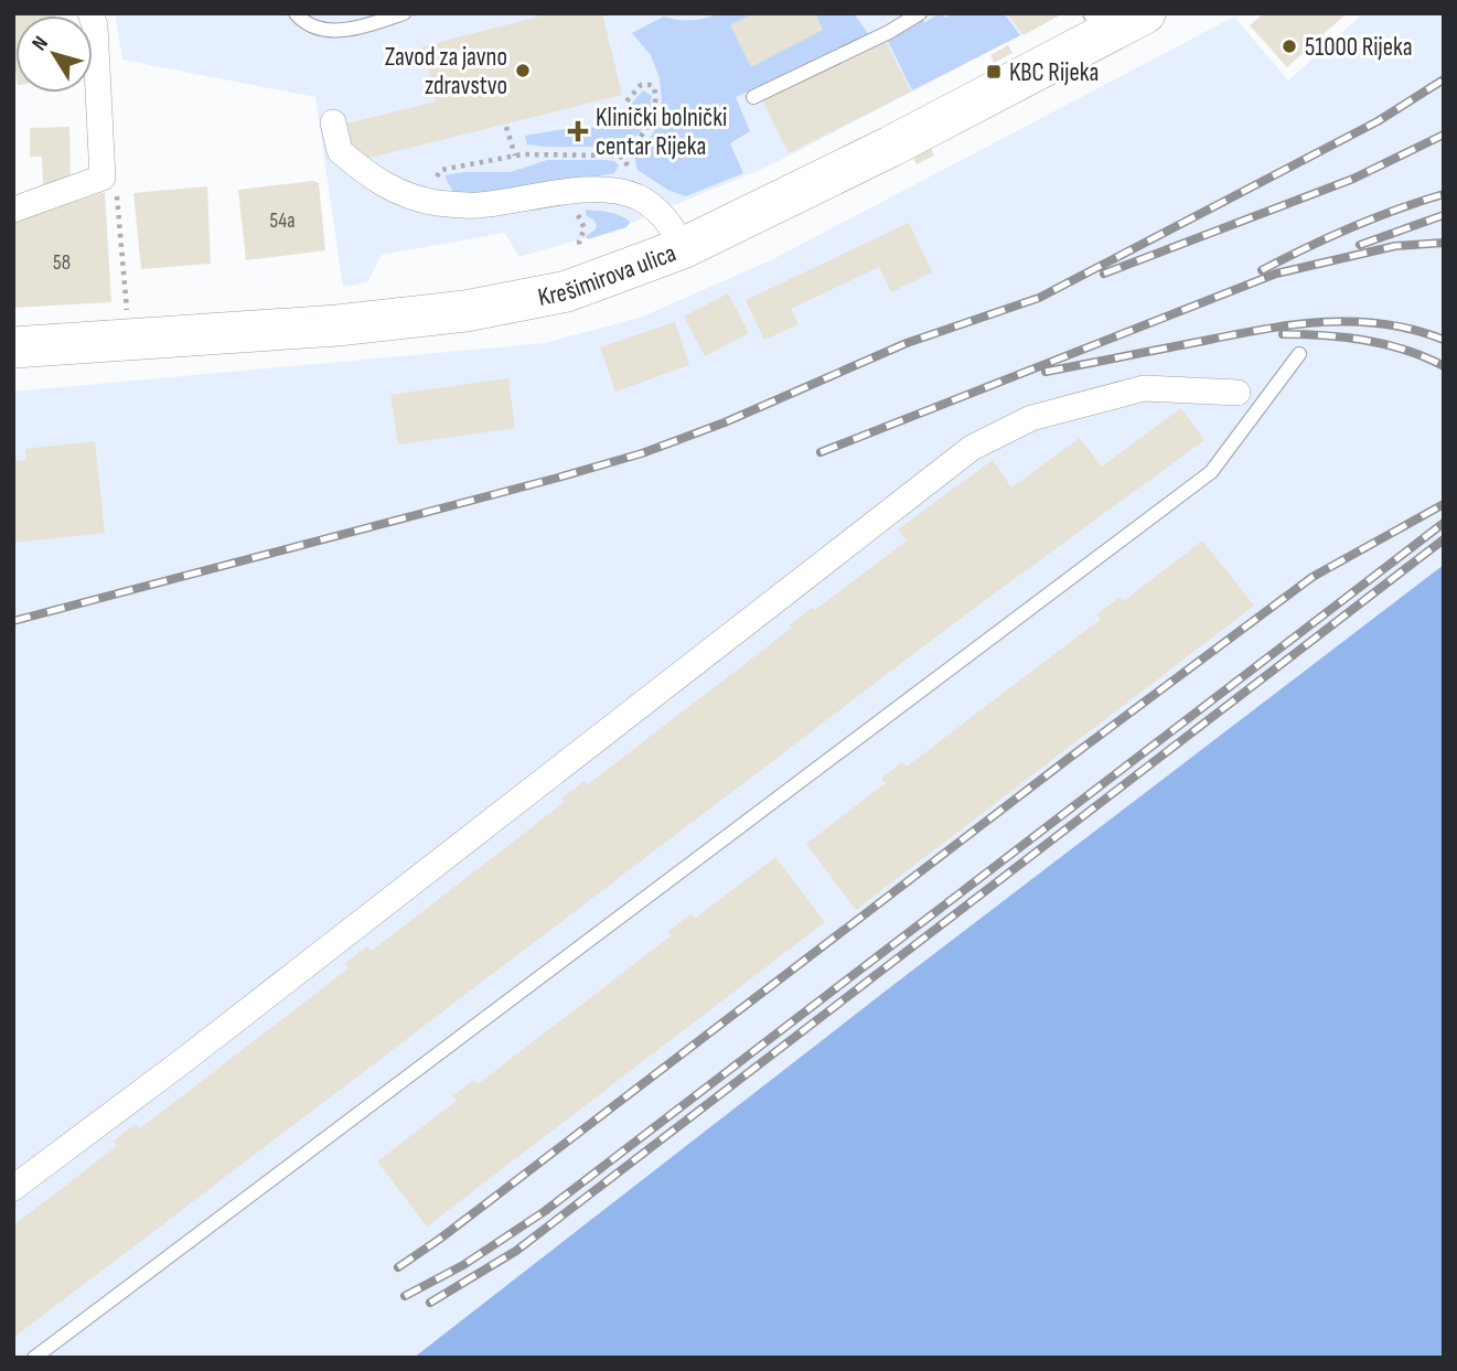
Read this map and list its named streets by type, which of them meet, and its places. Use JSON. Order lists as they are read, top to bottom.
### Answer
{
  "streets": {
    "main road": ["Krešimirova ulica"]
  },
  "places": {
    "other": ["51000 Rijeka", "Zavod za javno zdravstvo"],
    "transit": ["KBC Rijeka"],
    "health": ["Klinički bolnički centar Rijeka"]
  },
  "house_numbers": ["54a", "58"],
  "north": "top left"
}
